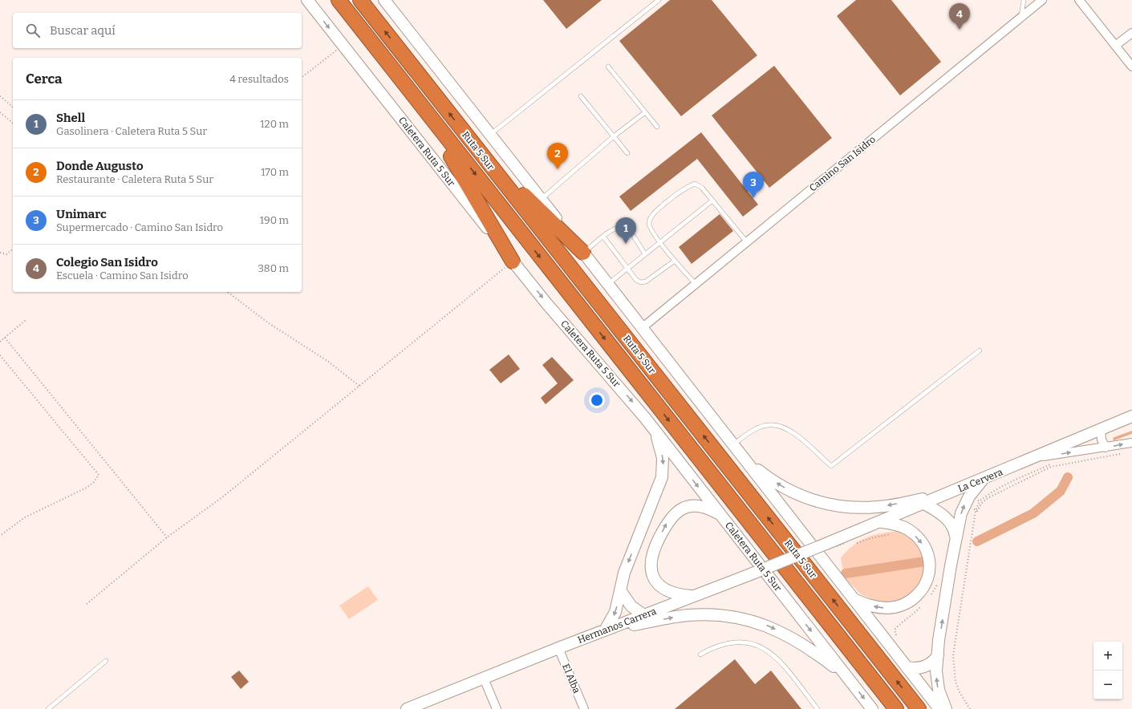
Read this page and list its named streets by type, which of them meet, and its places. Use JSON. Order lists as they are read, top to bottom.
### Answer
{
  "streets": {
    "highway": ["Ruta 5 Sur"],
    "main road": ["Caletera Ruta 5 Sur", "La Cervera", "Hermanos Carrera"],
    "street": ["Camino San Isidro", "El Alba"]
  },
  "crossings": [
    ["La Cervera", "Hermanos Carrera"],
    ["Hermanos Carrera", "El Alba"]
  ],
  "page": {
    "pins": [
      "4",
      "2",
      "3",
      "1"
    ],
    "search": "Buscar aquí",
    "heading": ["Cerca", "4 resultados"],
    "list": [
      {
        "mark": "1",
        "name": "Shell",
        "note": "Gasolinera · Caletera Ruta 5 Sur",
        "value": "120 m"
      },
      {
        "mark": "2",
        "name": "Donde Augusto",
        "note": "Restaurante · Caletera Ruta 5 Sur",
        "value": "170 m"
      },
      {
        "mark": "3",
        "name": "Unimarc",
        "note": "Supermercado · Camino San Isidro",
        "value": "190 m"
      },
      {
        "mark": "4",
        "name": "Colegio San Isidro",
        "note": "Escuela · Camino San Isidro",
        "value": "380 m"
      }
    ],
    "map_buttons": ["+", "−"]
  }
}
